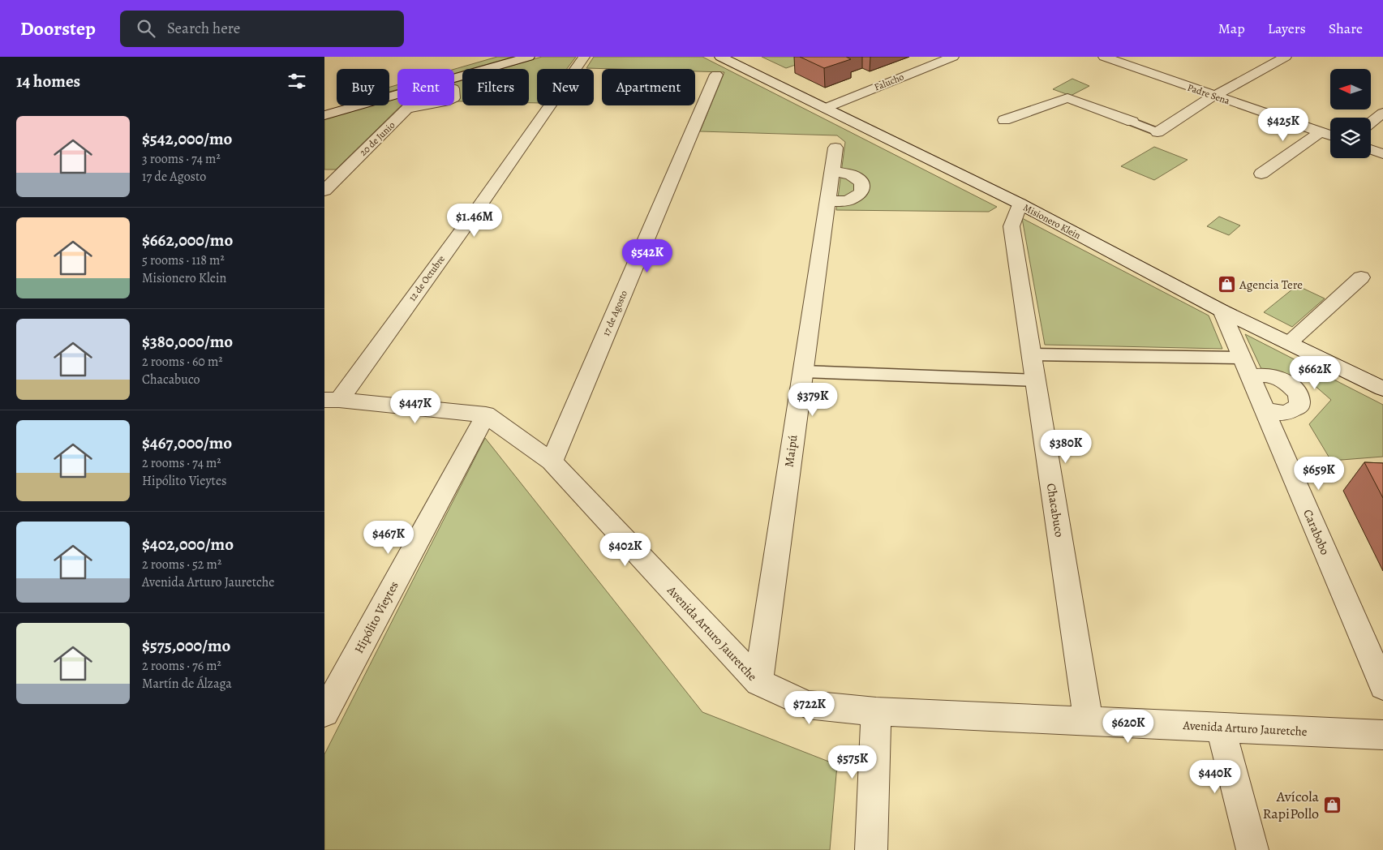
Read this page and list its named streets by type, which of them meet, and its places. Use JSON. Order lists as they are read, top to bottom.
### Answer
{
  "streets": {
    "street": [
      "Falucho",
      "Padre Sena",
      "20 de Junio",
      "Misionero Klein",
      "12 de Octubre",
      "17 de Agosto",
      "Maipú",
      "Chacabuco",
      "Carabobo",
      "Hipólito Vieytes",
      "Avenida Arturo Jauretche"
    ]
  },
  "crossings": [
    ["Falucho", "Misionero Klein"],
    ["Misionero Klein", "Chacabuco"],
    ["Misionero Klein", "Carabobo"],
    ["12 de Octubre", "Avenida Arturo Jauretche"],
    ["17 de Agosto", "Avenida Arturo Jauretche"],
    ["Maipú", "Avenida Arturo Jauretche"],
    ["Chacabuco", "Avenida Arturo Jauretche"],
    ["Hipólito Vieytes", "Avenida Arturo Jauretche"]
  ],
  "places": {
    "shop": ["Agencia Tere", "Avícola RapiPollo"]
  },
  "north": "left",
  "page": {
    "header": "Doorstep",
    "search": "Search here",
    "nav": ["Map", "Layers", "Share"],
    "heading": "14 homes",
    "chip": [
      "Buy",
      "Rent",
      "Filters",
      "New",
      "Apartment"
    ],
    "list": [
      {
        "name": "$542,000/mo",
        "note": "3 rooms · 74 m² · 17 de Agosto"
      },
      {
        "name": "$662,000/mo",
        "note": "5 rooms · 118 m² · Misionero Klein"
      },
      {
        "name": "$380,000/mo",
        "note": "2 rooms · 60 m² · Chacabuco"
      },
      {
        "name": "$467,000/mo",
        "note": "2 rooms · 74 m² · Hipólito Vieytes"
      },
      {
        "name": "$402,000/mo",
        "note": "2 rooms · 52 m² · Avenida Arturo Jauretche"
      },
      {
        "name": "$575,000/mo",
        "note": "2 rooms · 76 m² · Martín de Álzaga"
      }
    ],
    "price": [
      "$425K",
      "$1.46M",
      "$542K",
      "$662K",
      "$379K",
      "$447K",
      "$380K",
      "$659K",
      "$467K",
      "$402K",
      "$722K",
      "$620K",
      "$575K",
      "$440K"
    ]
  }
}
